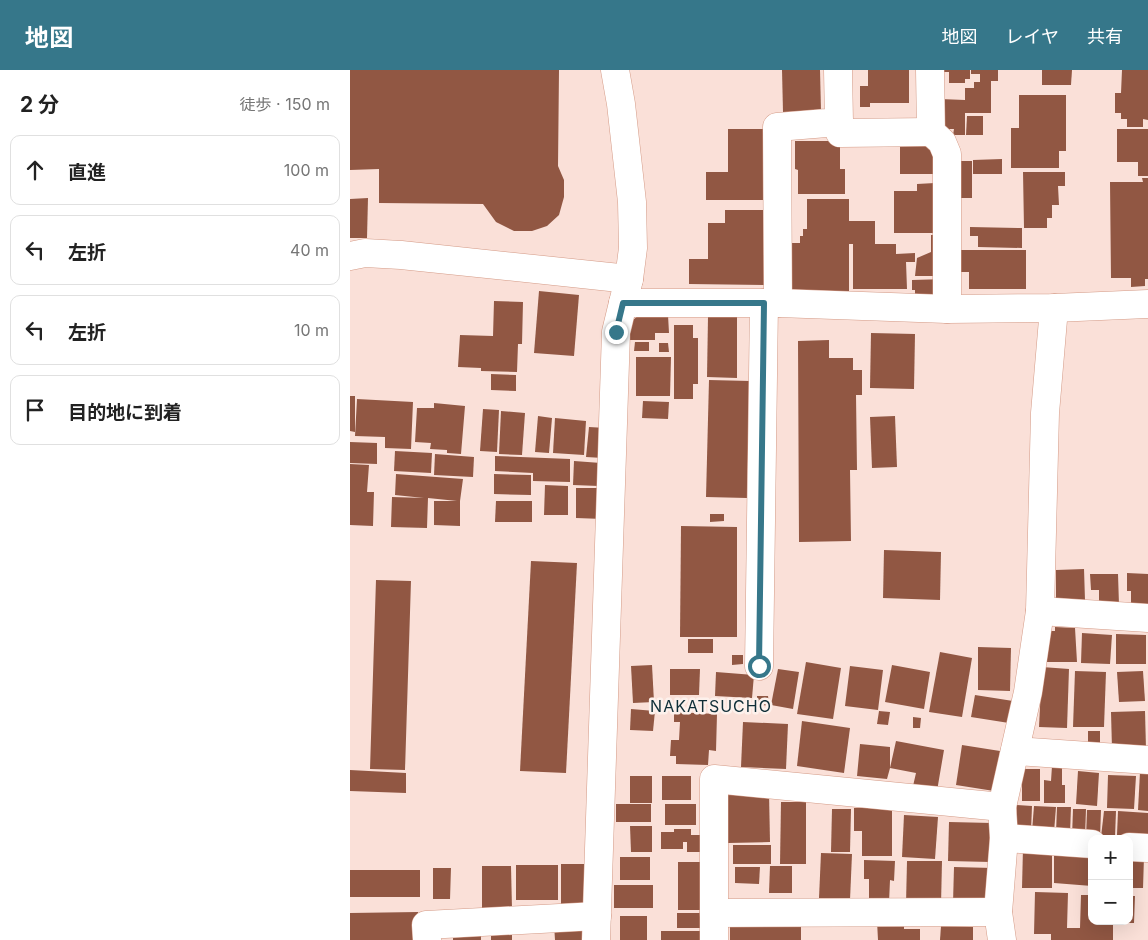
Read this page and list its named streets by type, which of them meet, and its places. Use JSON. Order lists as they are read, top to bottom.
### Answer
{
  "districts": ["NAKATSUCHO"],
  "page": {
    "header": "地図",
    "nav": ["地図", "レイヤ", "共有"],
    "heading": ["2 分", "徒歩 · 150 m"],
    "list": [
      ["直進", "100 m"],
      ["左折", "40 m"],
      ["左折", "10 m"],
      "目的地に到着"
    ],
    "map_buttons": ["+", "−"]
  }
}
